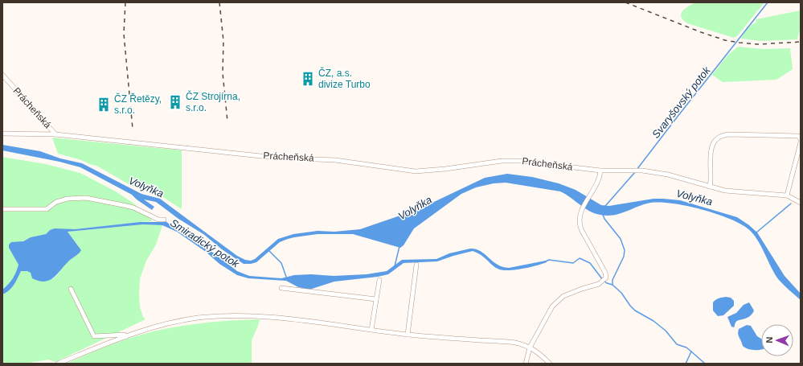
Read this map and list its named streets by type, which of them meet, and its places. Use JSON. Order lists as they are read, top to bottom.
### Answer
{
  "streets": {
    "street": ["Prácheňská"]
  },
  "water": ["Svaryšovský potok", "Volyňka", "Smiradický potok"],
  "places": {
    "building": ["ČZ, a.s. divize Turbo", "ČZ Strojírna, s.r.o.", "ČZ Řetězy, s.r.o."]
  },
  "north": "left"
}
